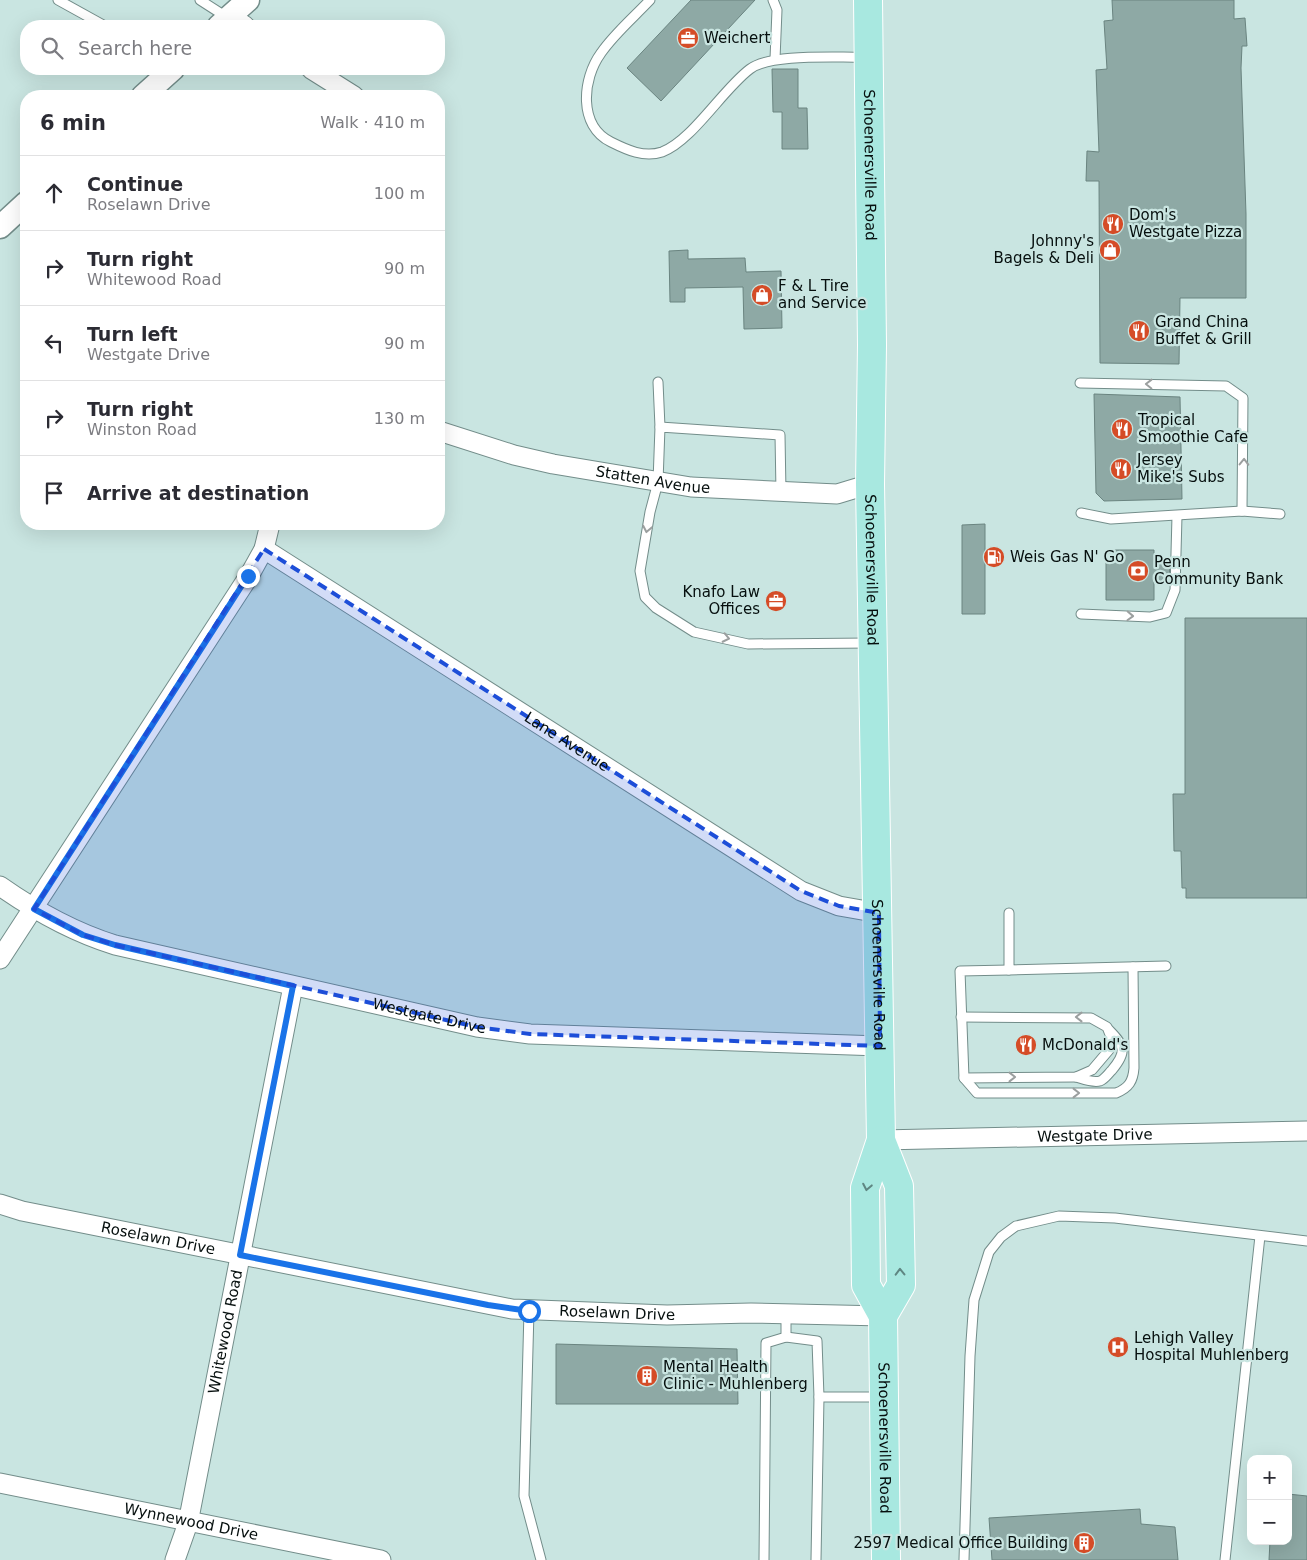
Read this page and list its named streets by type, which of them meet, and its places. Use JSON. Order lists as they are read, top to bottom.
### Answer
{
  "streets": {
    "main road": ["Schoenersville Road"],
    "street": [
      "Statten Avenue",
      "Lane Avenue",
      "Westgate Drive",
      "Roselawn Drive",
      "Whitewood Road",
      "Wynnewood Drive"
    ]
  },
  "crossings": [
    ["Schoenersville Road", "Statten Avenue"],
    ["Schoenersville Road", "Lane Avenue"],
    ["Schoenersville Road", "Westgate Drive"],
    ["Schoenersville Road", "Roselawn Drive"],
    ["Westgate Drive", "Whitewood Road"],
    ["Roselawn Drive", "Whitewood Road"],
    ["Whitewood Road", "Wynnewood Drive"]
  ],
  "places": {
    "office": ["Weichert", "Knafo Law Offices"],
    "restaurant": [
      "Dom's Westgate Pizza",
      "Grand China Buffet & Grill",
      "Tropical Smoothie Cafe",
      "Jersey Mike's Subs",
      "McDonald's"
    ],
    "shop": ["Johnny's Bagels & Deli", "F & L Tire and Service"],
    "fuel station": ["Weis Gas N' Go"],
    "bank": ["Penn Community Bank"],
    "hospital": ["Lehigh Valley Hospital Muhlenberg"],
    "building": ["Mental Health Clinic - Muhlenberg", "2597 Medical Office Building"]
  },
  "page": {
    "search": "Search here",
    "heading": ["6 min", "Walk · 410 m"],
    "list": [
      ["Continue", "Roselawn Drive", "100 m"],
      ["Turn right", "Whitewood Road", "90 m"],
      ["Turn left", "Westgate Drive", "90 m"],
      ["Turn right", "Winston Road", "130 m"],
      "Arrive at destination"
    ],
    "map_buttons": ["+", "−"]
  }
}
